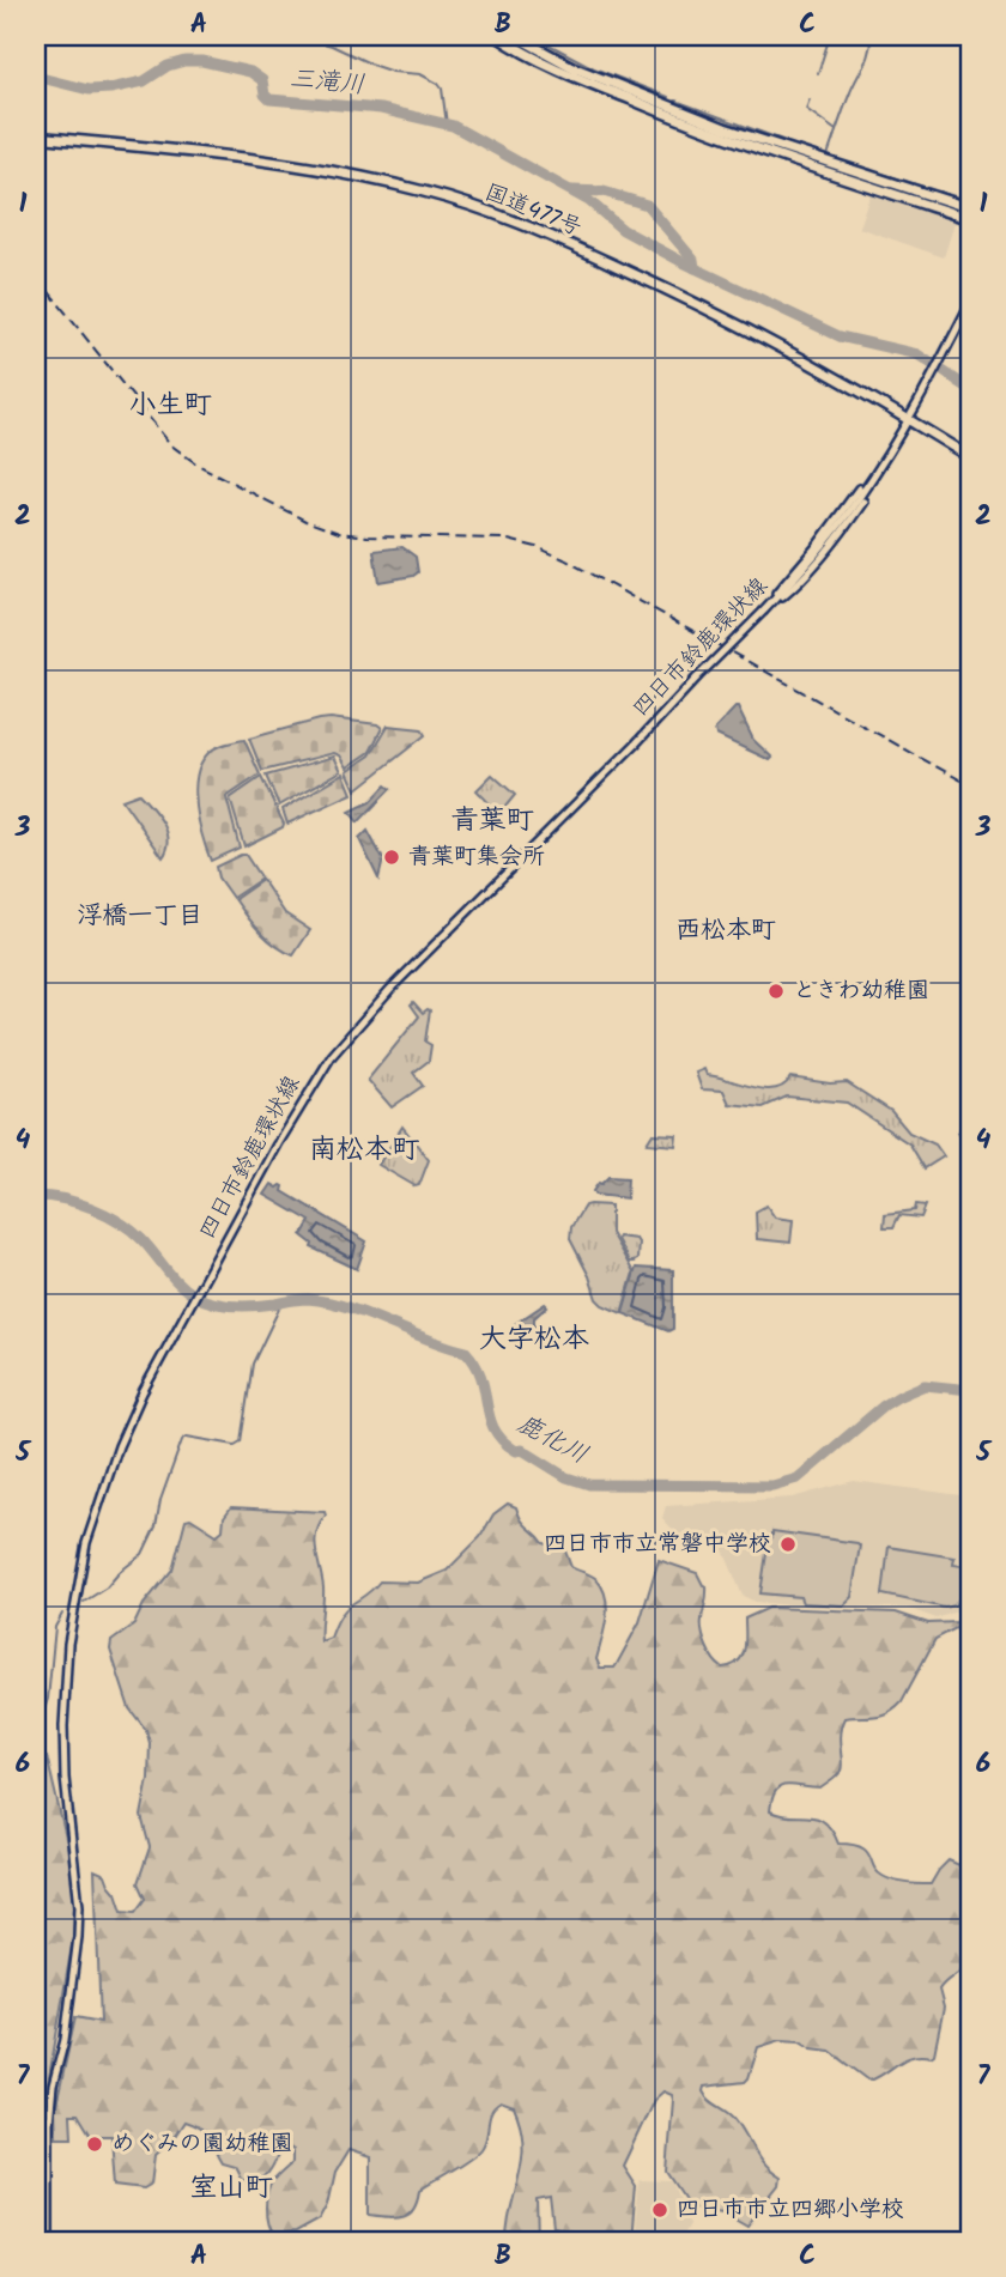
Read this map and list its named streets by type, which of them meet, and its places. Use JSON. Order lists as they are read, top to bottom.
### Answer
{
  "streets": {
    "highway": ["国道477号"],
    "main road": ["四日市鈴鹿環状線"]
  },
  "crossings": [
    ["国道477号", "四日市鈴鹿環状線"]
  ],
  "districts": [
    "小生町",
    "青葉町",
    "浮橋一丁目",
    "西松本町",
    "南松本町",
    "大字松本",
    "室山町"
  ],
  "water": ["三滝川", "鹿化川"],
  "places": [
    "青葉町集会所",
    "ときわ幼稚園",
    "四日市市立常磐中学校",
    "めぐみの園幼稚園",
    "四日市市立四郷小学校"
  ],
  "grid": {
    "columns": ["A", "B", "C"],
    "rows": [
      "1",
      "2",
      "3",
      "4",
      "5",
      "6",
      "7"
    ]
  }
}
